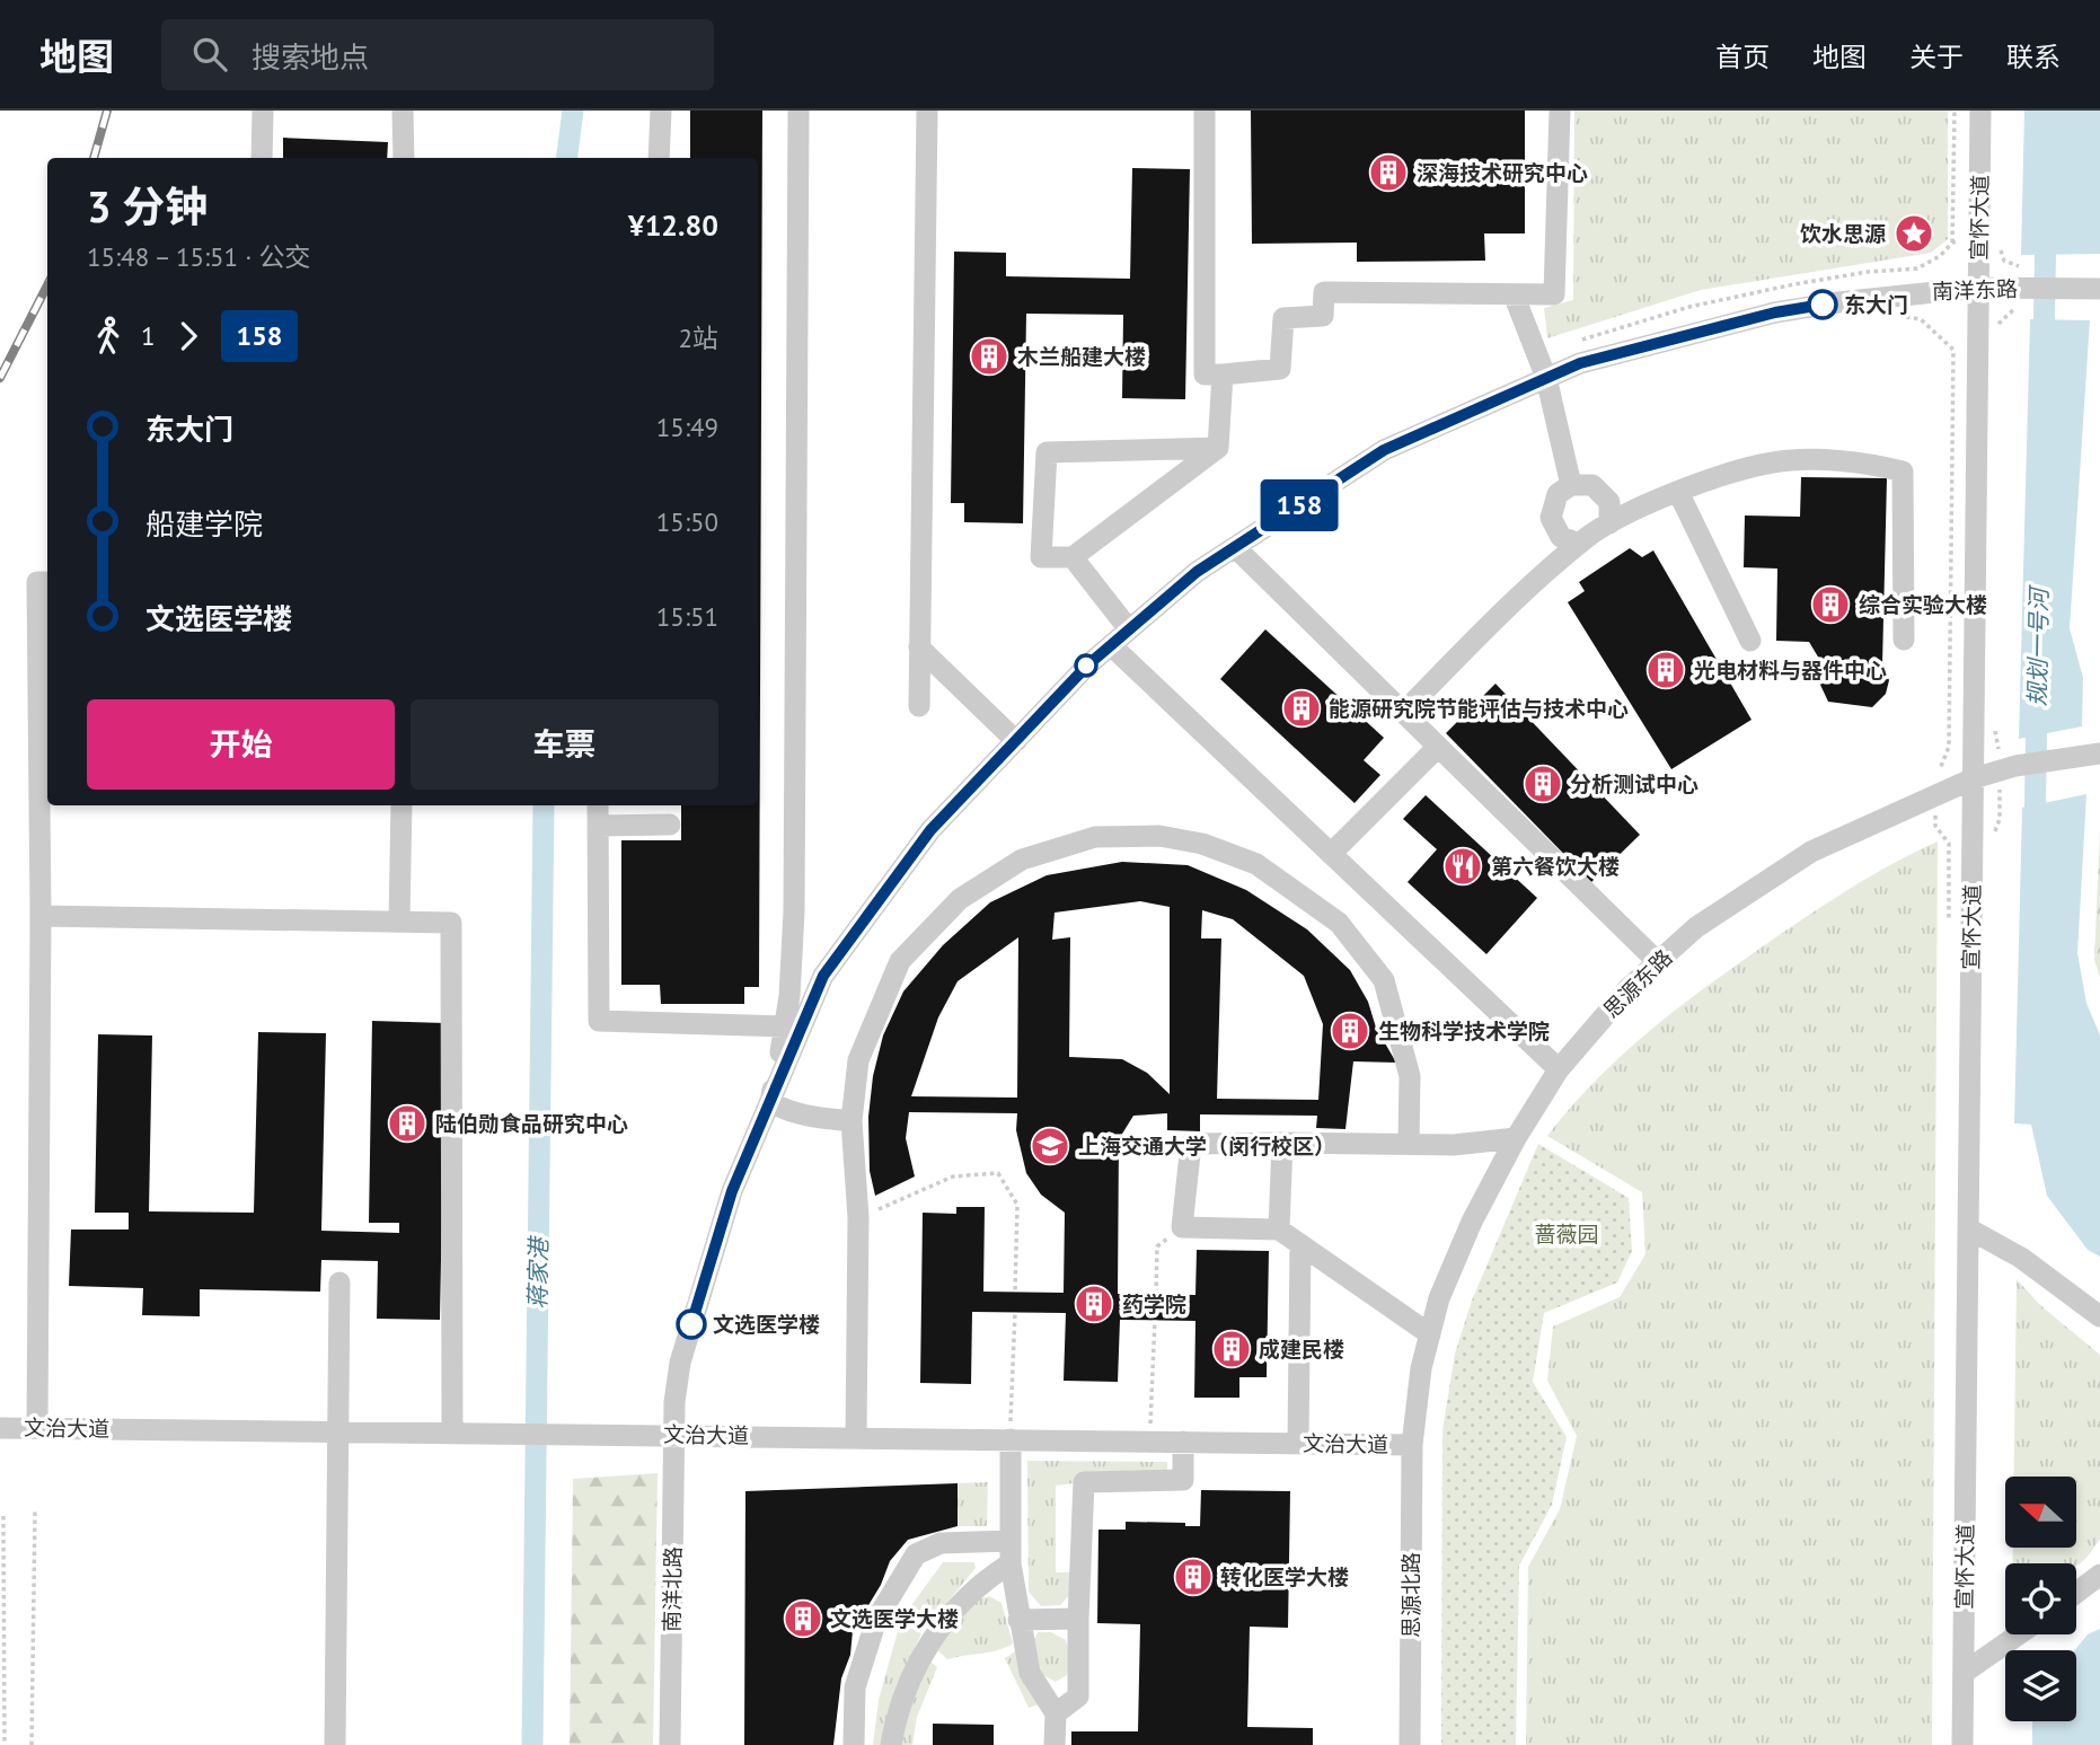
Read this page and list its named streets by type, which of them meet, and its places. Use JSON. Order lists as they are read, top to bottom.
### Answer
{
  "streets": {
    "street": [
      "宣怀大道",
      "南洋东路",
      "思源东路",
      "文治大道",
      "南洋北路",
      "思源北路"
    ]
  },
  "crossings": [
    ["宣怀大道", "南洋东路"],
    ["宣怀大道", "思源东路"],
    ["南洋东路", "文治大道"],
    ["南洋东路", "南洋北路"],
    ["思源东路", "文治大道"],
    ["思源东路", "思源北路"],
    ["文治大道", "南洋北路"],
    ["文治大道", "思源北路"]
  ],
  "water": ["规划一号河", "蒋家港"],
  "parks": ["蔷薇园"],
  "places": {
    "building": [
      "深海技术研究中心",
      "木兰船建大楼",
      "综合实验大楼",
      "光电材料与器件中心",
      "能源研究院节能评估与技术中心",
      "分析测试中心",
      "生物科学技术学院",
      "陆伯勋食品研究中心",
      "药学院",
      "成建民楼",
      "转化医学大楼",
      "文选医学大楼"
    ],
    "place": ["饮水思源"],
    "other": ["东大门", "文选医学楼"],
    "restaurant": ["第六餐饮大楼"],
    "school or university": ["上海交通大学（闵行校区）"]
  },
  "lines": ["bus line 158"],
  "north": "left",
  "page": {
    "header": "地图",
    "search": "搜索地点",
    "nav": [
      "首页",
      "地图",
      "关于",
      "联系"
    ],
    "on_map": "158",
    "heading": ["3 分钟", "15:48 – 15:51 · 公交", "¥12.80"],
    "legs": ["1", "158", "2站"],
    "list": [
      {
        "name": "东大门",
        "value": "15:49"
      },
      {
        "name": "船建学院",
        "value": "15:50"
      },
      {
        "name": "文选医学楼",
        "value": "15:51"
      }
    ],
    "buttons": ["开始", "车票"]
  }
}
